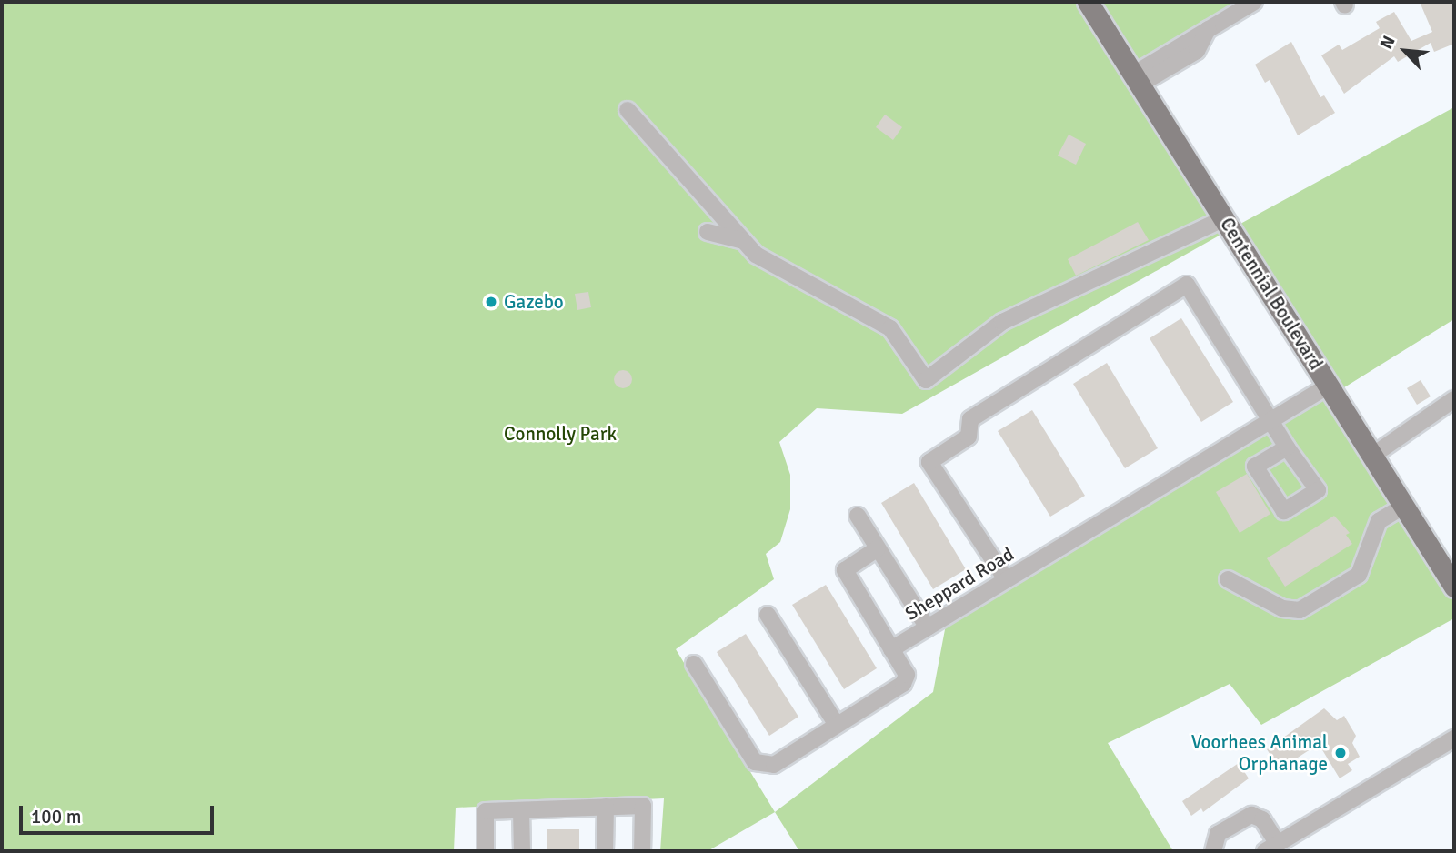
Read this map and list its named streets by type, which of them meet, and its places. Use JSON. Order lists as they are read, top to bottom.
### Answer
{
  "streets": {
    "main road": ["Centennial Boulevard"],
    "street": ["Sheppard Road"]
  },
  "crossings": [
    ["Centennial Boulevard", "Sheppard Road"]
  ],
  "parks": ["Connolly Park"],
  "places": ["Gazebo", "Voorhees Animal Orphanage"],
  "scale_bar": "100 m",
  "north": "top left"
}
